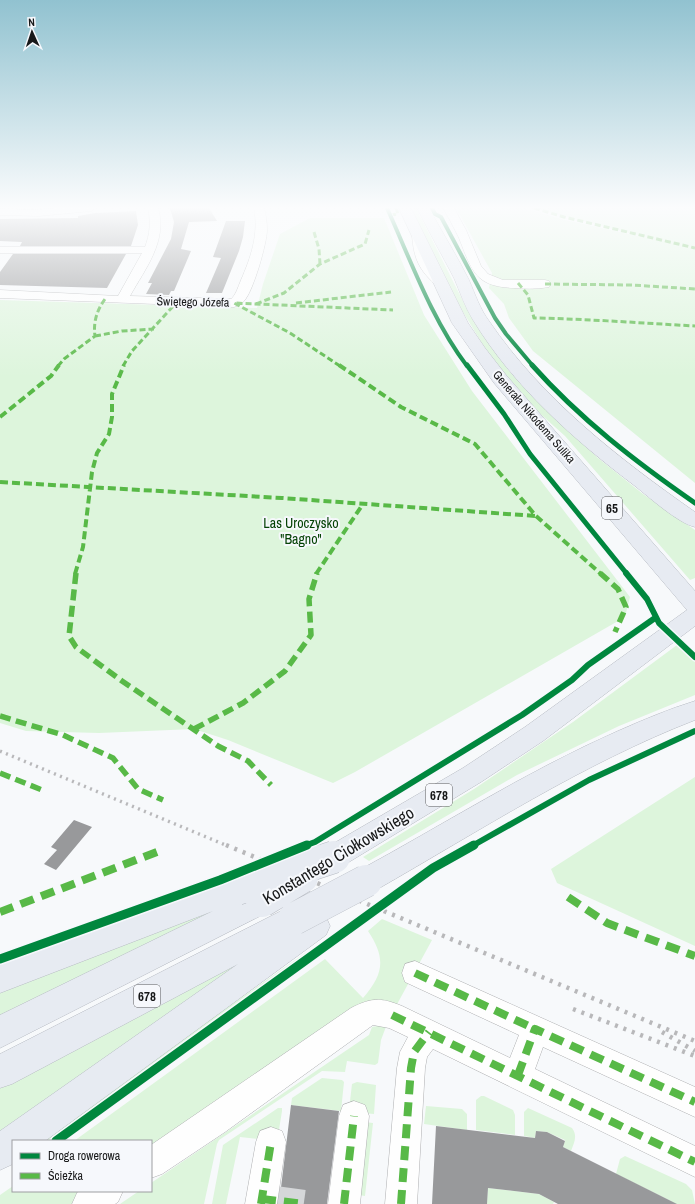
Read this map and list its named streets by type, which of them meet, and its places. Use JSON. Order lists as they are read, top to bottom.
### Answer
{
  "streets": {
    "highway": [
      "Generała Nikodema Sulika",
      "65",
      "678",
      "Konstantego Ciołkowskiego"
    ],
    "street": ["Świętego Józefa"]
  },
  "parks": ["Las Uroczysko \"Bagno\""],
  "legend": ["Droga rowerowa", "Ścieżka"],
  "north": "top"
}
